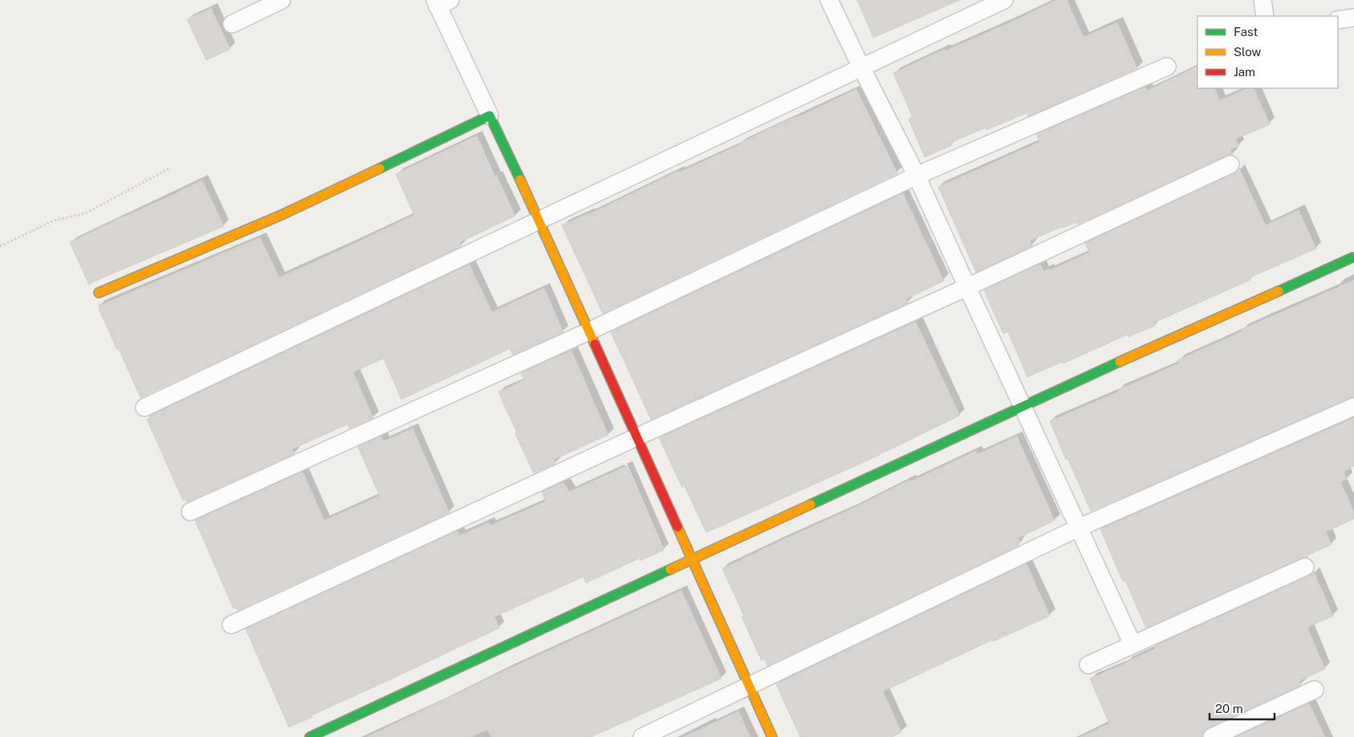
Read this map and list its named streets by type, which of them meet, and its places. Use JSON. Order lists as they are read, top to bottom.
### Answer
{
  "legend": ["Fast", "Slow", "Jam"],
  "scale_bar": "20 m"
}
